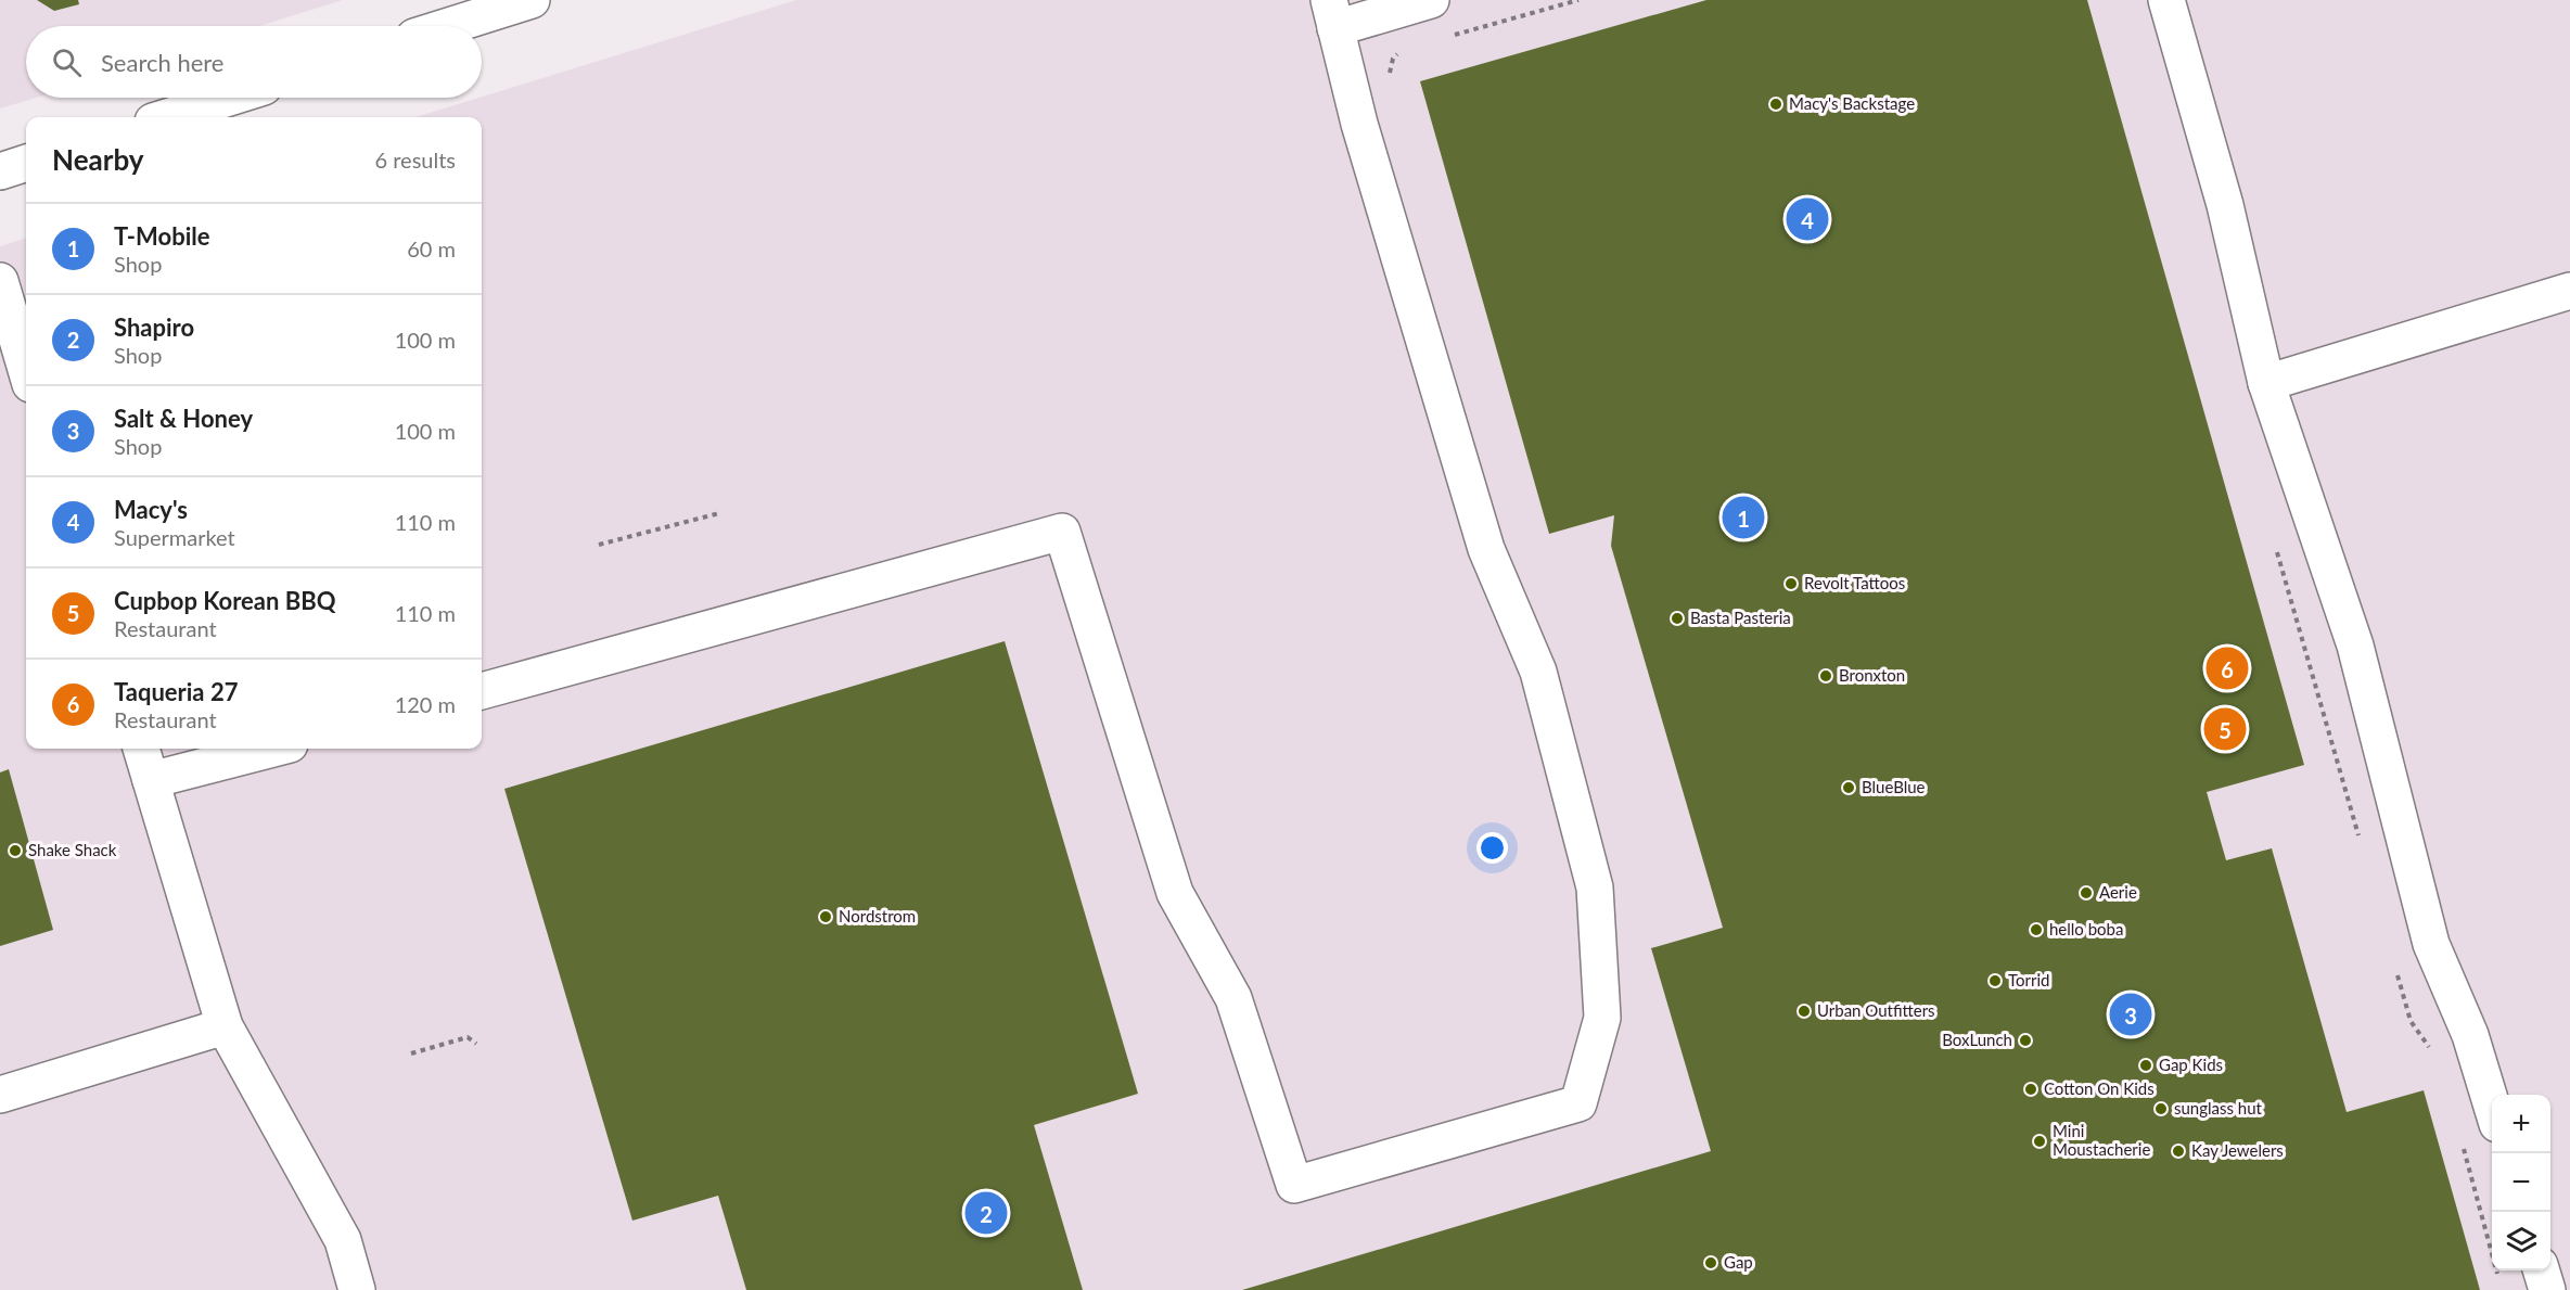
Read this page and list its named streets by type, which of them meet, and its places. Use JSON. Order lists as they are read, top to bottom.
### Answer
{
  "places": [
    "Macy's Backstage",
    "Revolt Tattoos",
    "Basta Pasteria",
    "Bronxton",
    "BlueBlue",
    "Shake Shack",
    "Aerie",
    "Nordstrom",
    "hello boba",
    "Torrid",
    "Urban Outfitters",
    "BoxLunch",
    "Gap Kids",
    "Cotton On Kids",
    "sunglass hut",
    "Mini Moustacherie",
    "Kay Jewelers",
    "Gap"
  ],
  "page": {
    "search": "Search here",
    "heading": ["Nearby", "6 results"],
    "pins": [
      "4",
      "1",
      "6",
      "5",
      "3",
      "2"
    ],
    "list": [
      {
        "mark": "1",
        "name": "T-Mobile",
        "note": "Shop",
        "value": "60 m"
      },
      {
        "mark": "2",
        "name": "Shapiro",
        "note": "Shop",
        "value": "100 m"
      },
      {
        "mark": "3",
        "name": "Salt & Honey",
        "note": "Shop",
        "value": "100 m"
      },
      {
        "mark": "4",
        "name": "Macy's",
        "note": "Supermarket",
        "value": "110 m"
      },
      {
        "mark": "5",
        "name": "Cupbop Korean BBQ",
        "note": "Restaurant",
        "value": "110 m"
      },
      {
        "mark": "6",
        "name": "Taqueria 27",
        "note": "Restaurant",
        "value": "120 m"
      }
    ],
    "map_buttons": ["+", "−"]
  }
}
